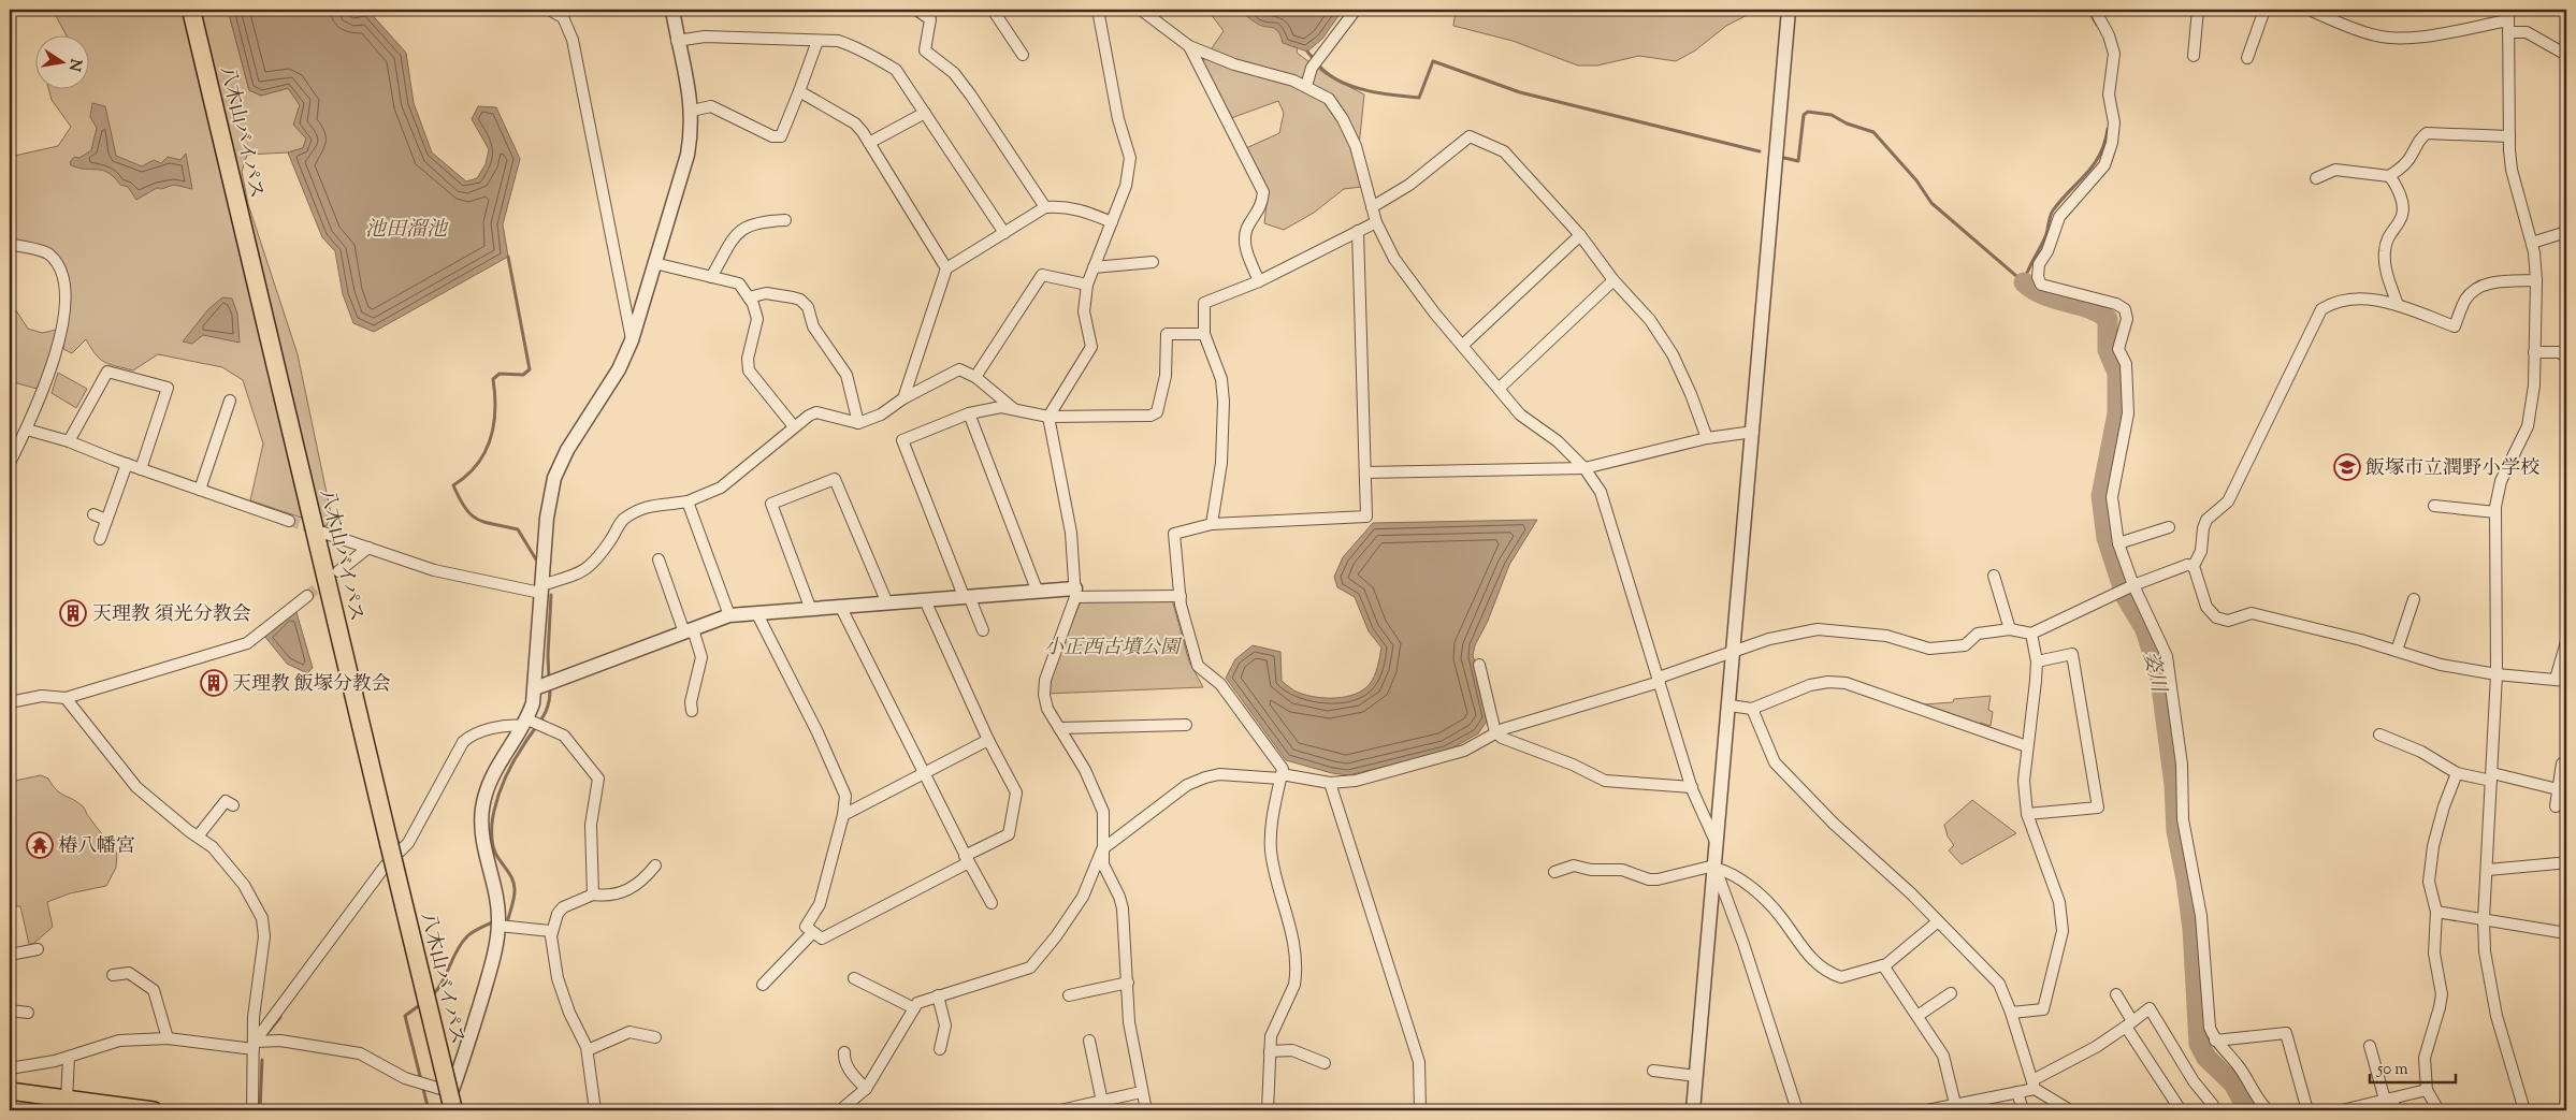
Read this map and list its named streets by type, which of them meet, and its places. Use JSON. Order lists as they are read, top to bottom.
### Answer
{
  "streets": {
    "highway": ["八木山バイパス"]
  },
  "water": ["池田溜池", "姿川"],
  "parks": ["小正西古墳公園"],
  "places": {
    "school or university": ["飯塚市立潤野小学校"],
    "building": ["天理教 須光分教会", "天理教 飯塚分教会"],
    "temple": ["椿八幡宮"]
  },
  "scale_bar": "50 m",
  "north": "right"
}
